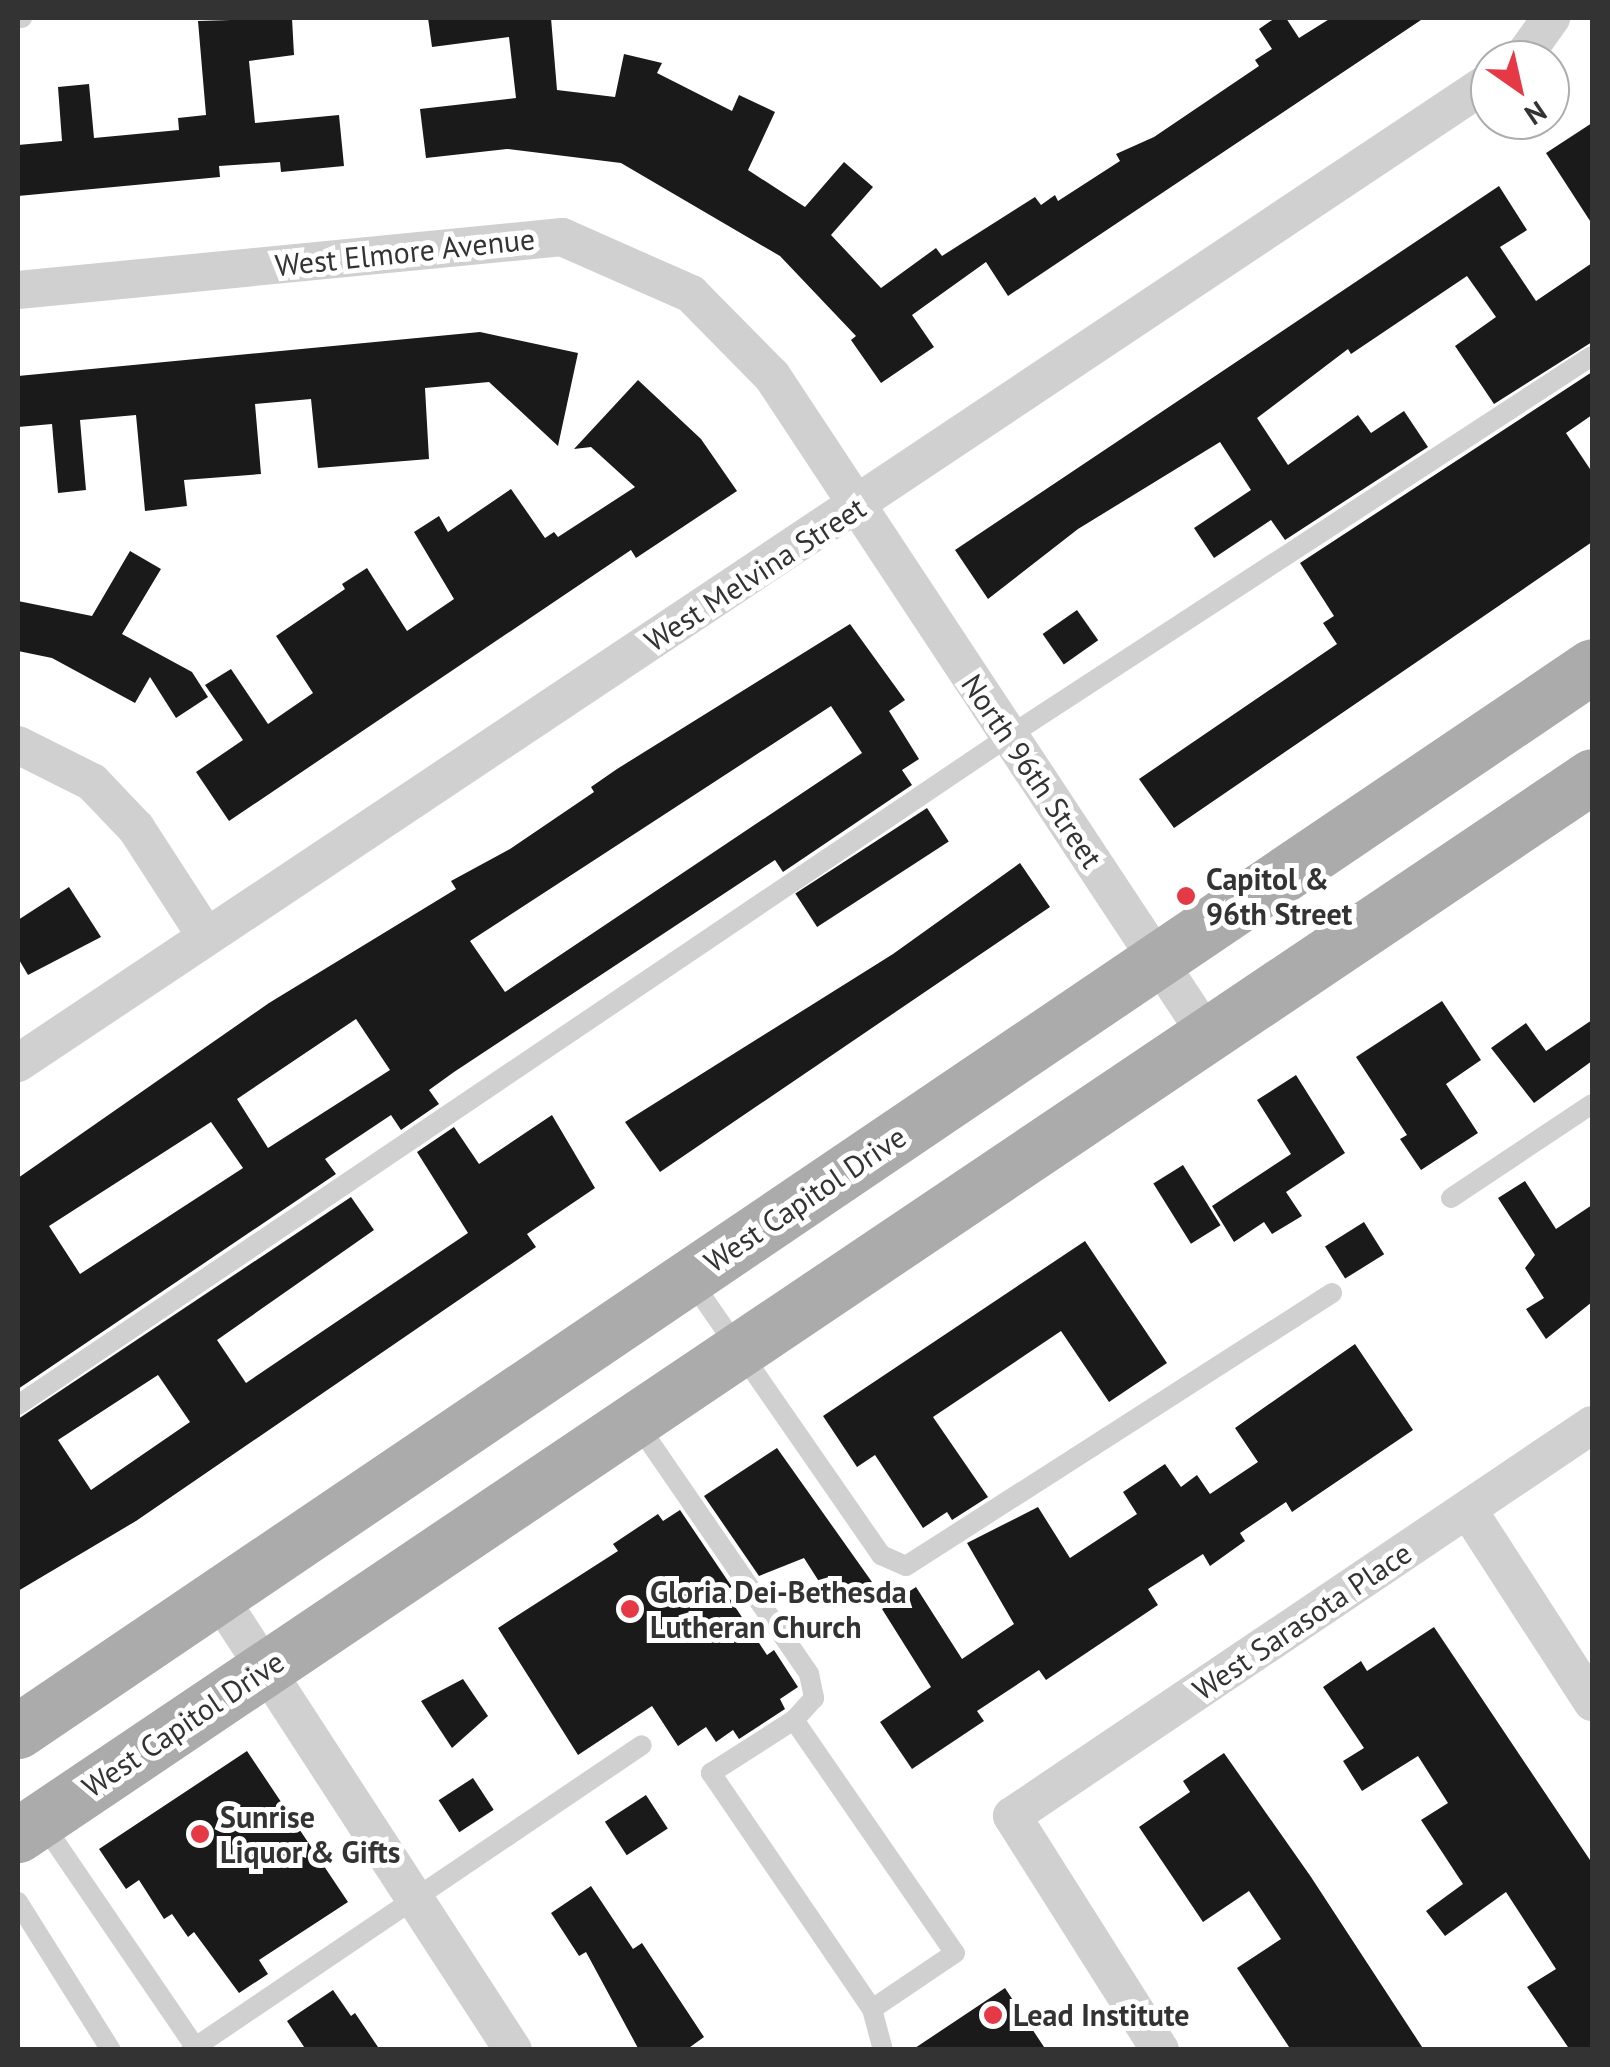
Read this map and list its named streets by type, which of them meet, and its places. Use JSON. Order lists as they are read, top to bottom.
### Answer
{
  "streets": {
    "main road": ["West Capitol Drive"],
    "street": [
      "West Elmore Avenue",
      "West Melvina Street",
      "North 96th Street",
      "West Sarasota Place"
    ]
  },
  "crossings": [
    ["West Elmore Avenue", "West Melvina Street"],
    ["West Elmore Avenue", "North 96th Street"],
    ["West Melvina Street", "North 96th Street"],
    ["North 96th Street", "West Capitol Drive"]
  ],
  "places": [
    "Capitol & 96th Street",
    "Gloria Dei-Bethesda Lutheran Church",
    "Sunrise Liquor & Gifts",
    "Lead Institute"
  ],
  "north": "bottom right"
}
